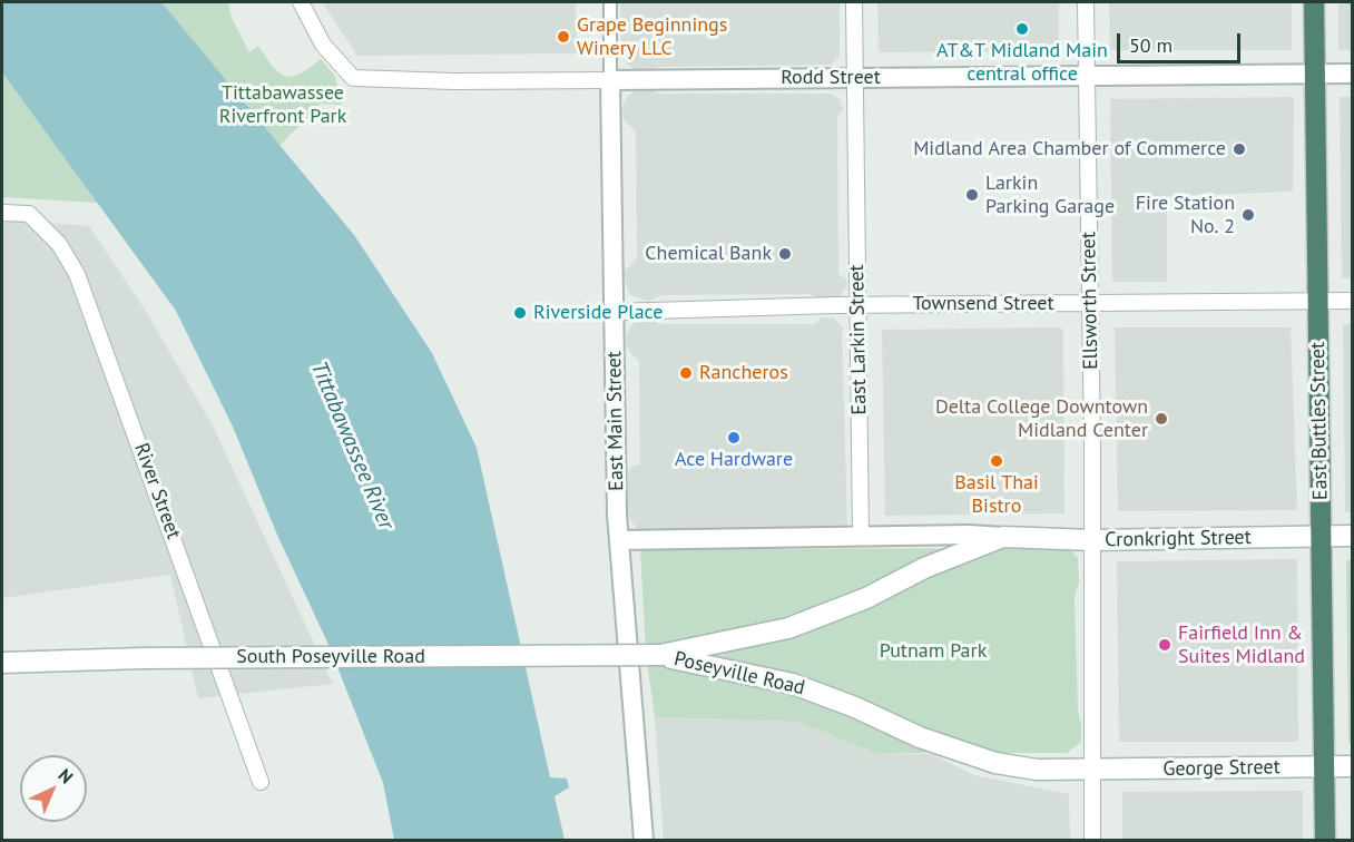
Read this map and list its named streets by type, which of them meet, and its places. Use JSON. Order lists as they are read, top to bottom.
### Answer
{
  "streets": {
    "highway": ["East Buttles Street"],
    "main road": [
      "Cronkright Street",
      "South Poseyville Road",
      "Poseyville Road",
      "George Street"
    ],
    "street": [
      "Rodd Street",
      "Ellsworth Street",
      "Townsend Street",
      "East Larkin Street",
      "East Main Street",
      "River Street"
    ]
  },
  "crossings": [
    ["Rodd Street", "Ellsworth Street"],
    ["Rodd Street", "East Larkin Street"],
    ["Rodd Street", "East Main Street"],
    ["Rodd Street", "East Buttles Street"],
    ["Ellsworth Street", "Townsend Street"],
    ["Ellsworth Street", "Cronkright Street"],
    ["Ellsworth Street", "Poseyville Road"],
    ["Ellsworth Street", "George Street"],
    ["Townsend Street", "East Larkin Street"],
    ["Townsend Street", "East Main Street"],
    ["Townsend Street", "East Buttles Street"],
    ["East Buttles Street", "Cronkright Street"],
    ["East Buttles Street", "George Street"],
    ["Cronkright Street", "Poseyville Road"],
    ["South Poseyville Road", "Poseyville Road"],
    ["Poseyville Road", "George Street"]
  ],
  "water": ["Tittabawassee River"],
  "parks": ["Tittabawassee Riverfront Park", "Putnam Park"],
  "places": [
    "AT&T Midland Main central office",
    "Grape Beginnings Winery LLC",
    "Midland Area Chamber of Commerce",
    "Larkin Parking Garage",
    "Fire Station No. 2",
    "Chemical Bank",
    "Riverside Place",
    "Rancheros",
    "Delta College Downtown Midland Center",
    "Ace Hardware",
    "Basil Thai Bistro",
    "Fairfield Inn & Suites Midland"
  ],
  "scale_bar": "50 m",
  "north": "top right"
}
